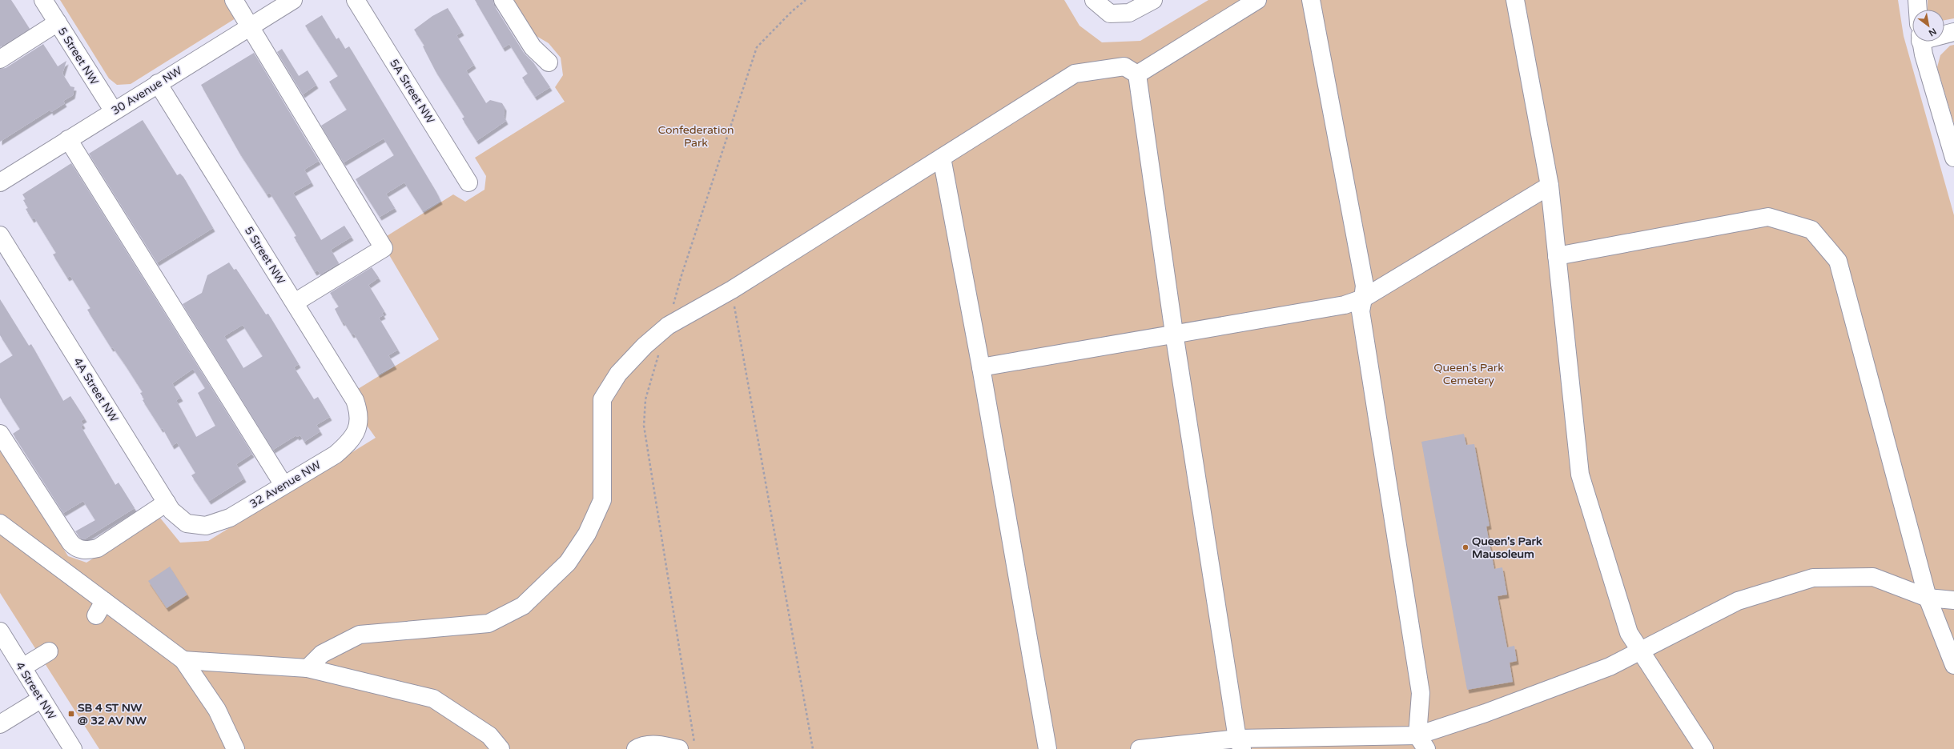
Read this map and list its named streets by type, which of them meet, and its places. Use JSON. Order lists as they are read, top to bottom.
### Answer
{
  "streets": {
    "street": [
      "5 Street NW",
      "30 Avenue NW",
      "5A Street NW",
      "4A Street NW",
      "32 Avenue NW",
      "4 Street NW"
    ]
  },
  "crossings": [
    ["5 Street NW", "30 Avenue NW"],
    ["5 Street NW", "32 Avenue NW"],
    ["4A Street NW", "32 Avenue NW"]
  ],
  "parks": ["Confederation Park", "Queen's Park Cemetery"],
  "places": {
    "other": ["Queen's Park Mausoleum"],
    "transit": ["SB 4 ST NW @ 32 AV NW"]
  },
  "north": "bottom right"
}
